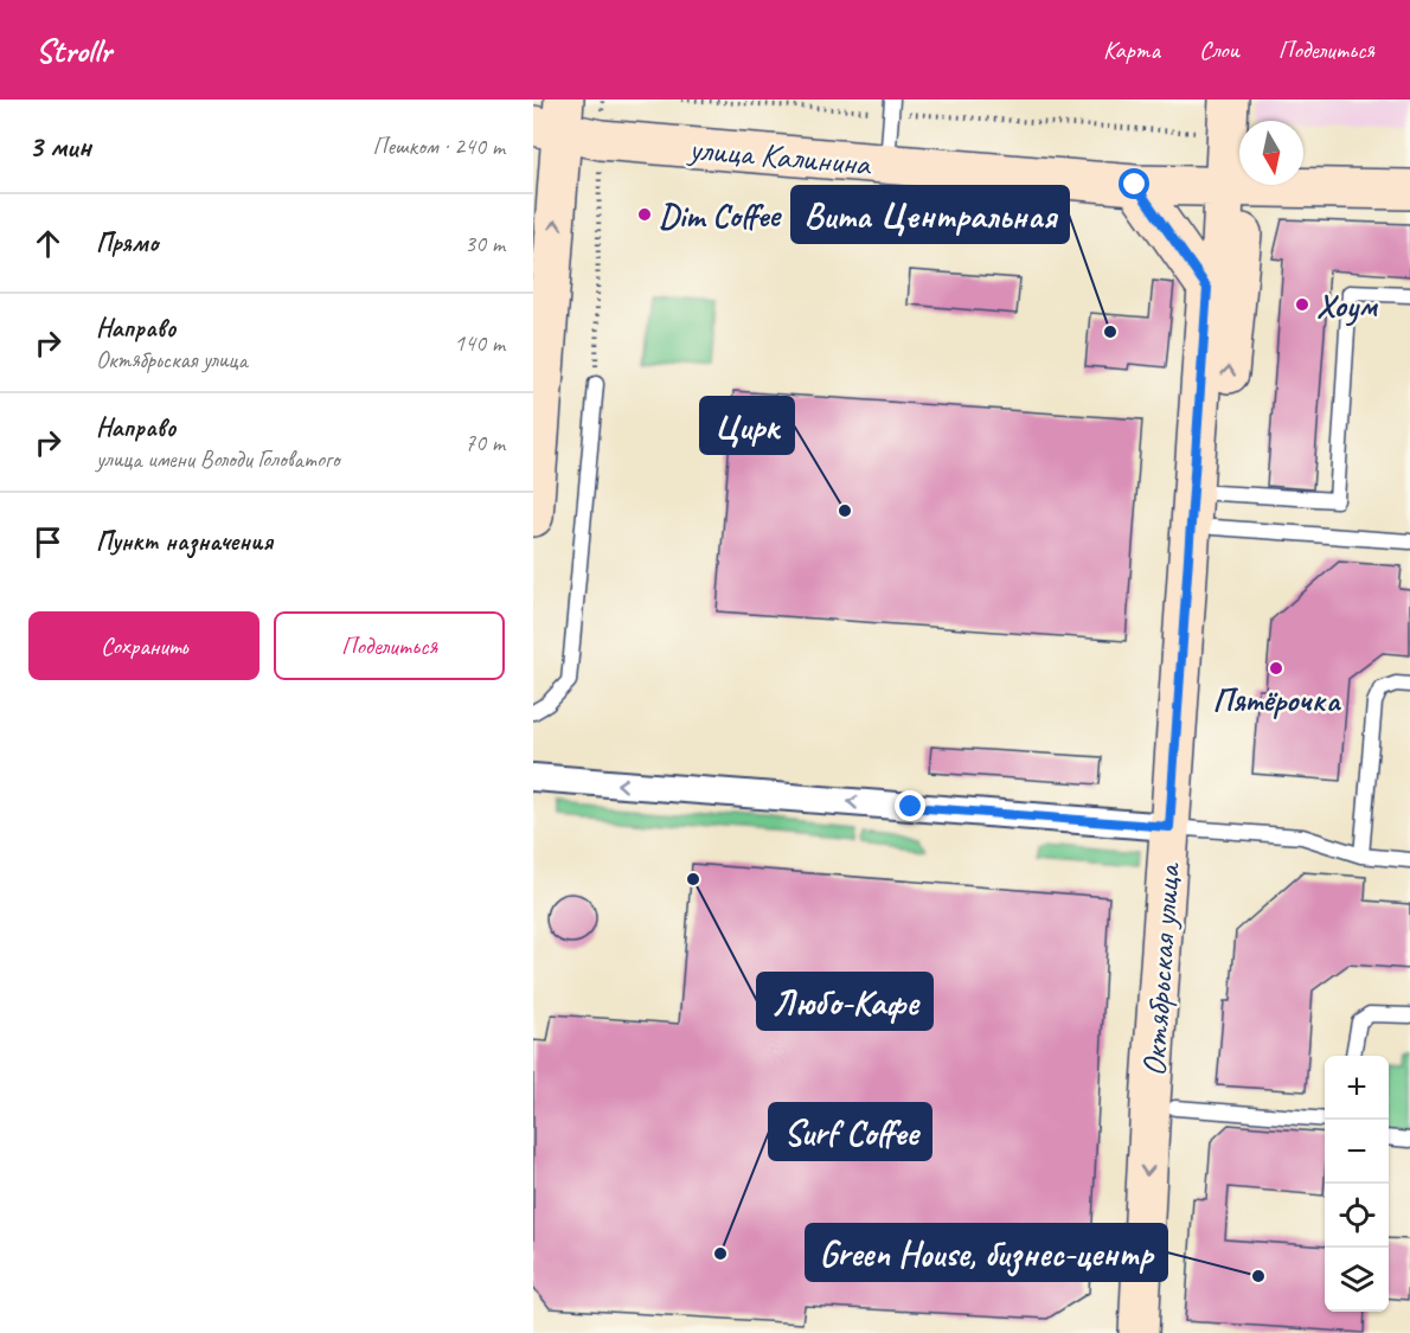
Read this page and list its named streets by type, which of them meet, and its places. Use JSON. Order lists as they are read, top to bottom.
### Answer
{
  "streets": {
    "street": ["улица Калинина", "Октябрьская улица"]
  },
  "crossings": [
    ["улица Калинина", "Октябрьская улица"]
  ],
  "places": [
    "Dim Coffee",
    "Хоум",
    "Вита Центральная",
    "Цирк",
    "Пятёрочка",
    "Любо-Кафе",
    "Surf Coffee",
    "Green House, бизнес-центр"
  ],
  "north": "bottom",
  "page": {
    "header": "Strollr",
    "nav": ["Карта", "Слои", "Поделиться"],
    "heading": ["3 мин", "Пешком · 240 m"],
    "list": [
      ["Прямо", "30 m"],
      ["Направо", "Октябрьская улица", "140 m"],
      ["Направо", "улица имени Володи Головатого", "70 m"],
      "Пункт назначения"
    ],
    "buttons": ["Сохранить", "Поделиться"],
    "map_buttons": ["+", "−"]
  }
}
